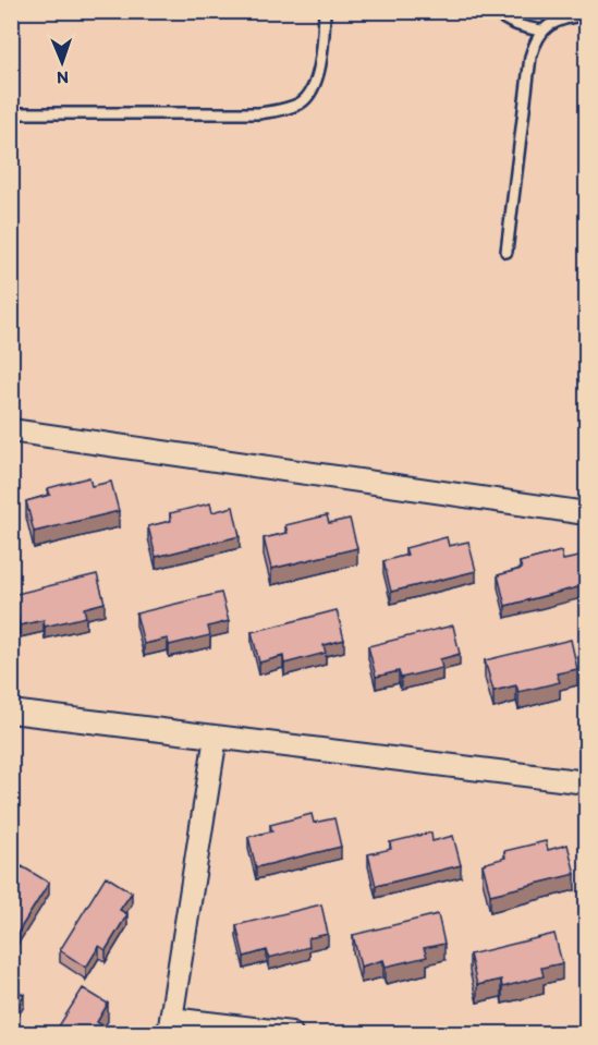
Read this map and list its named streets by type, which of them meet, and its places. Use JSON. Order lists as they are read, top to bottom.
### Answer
{
  "north": "bottom"
}
